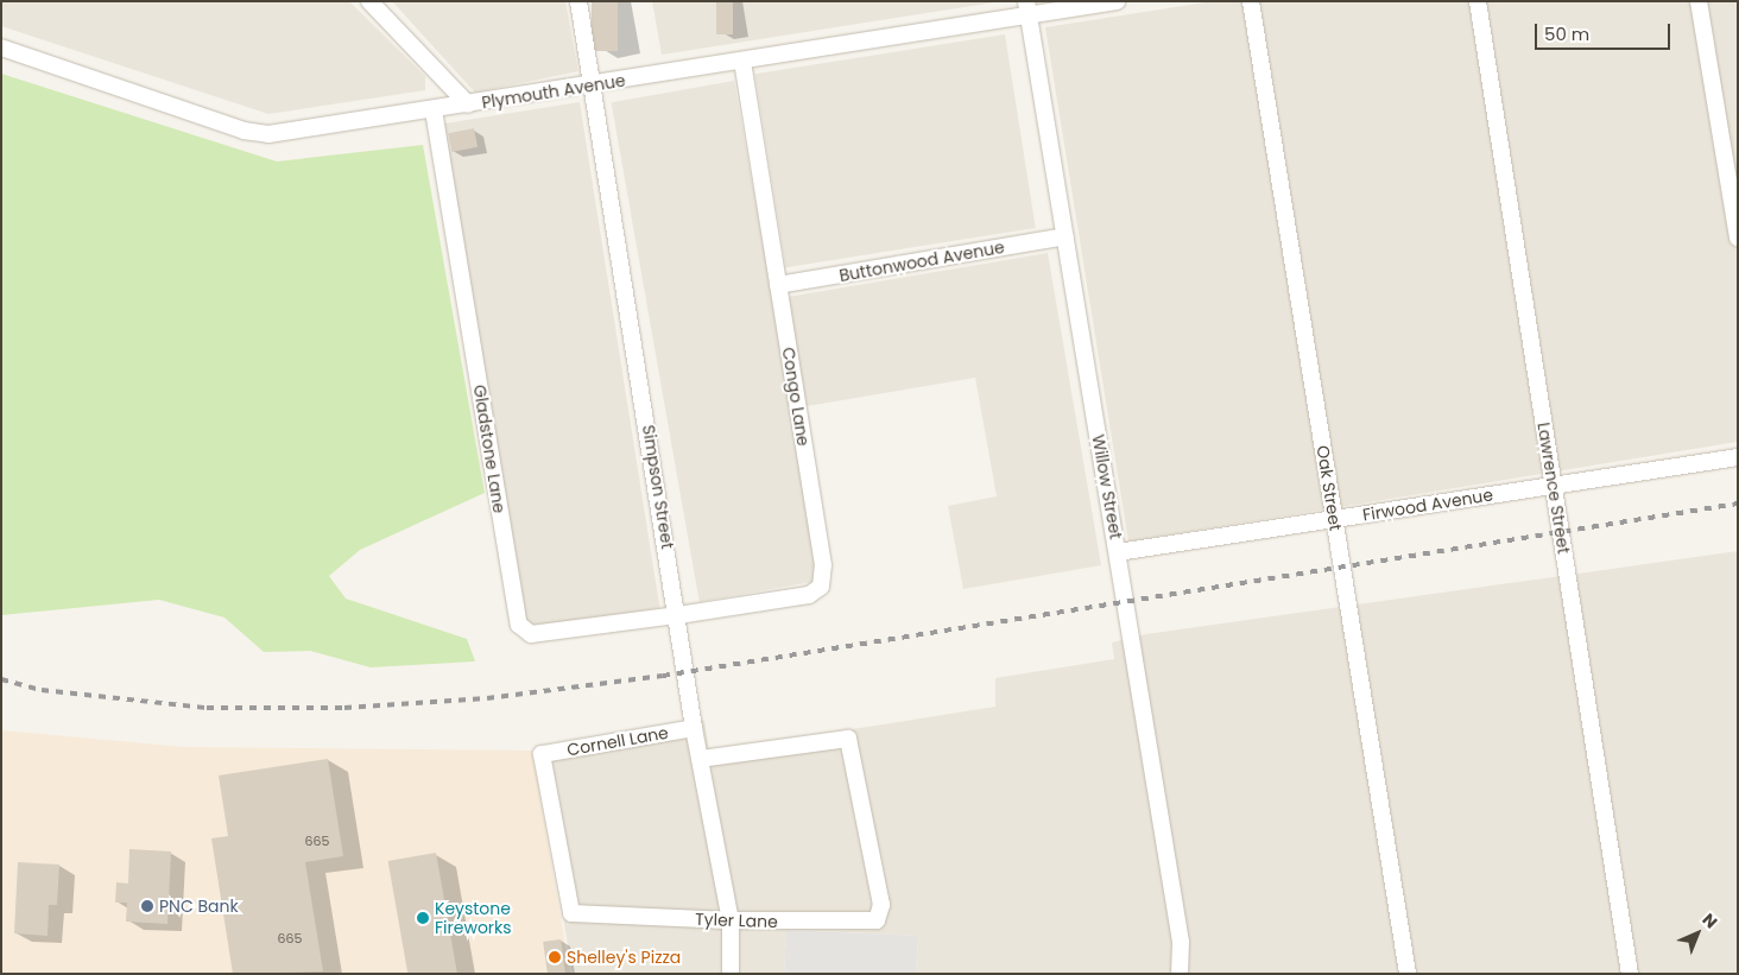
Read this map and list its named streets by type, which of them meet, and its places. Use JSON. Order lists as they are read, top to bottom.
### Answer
{
  "streets": {
    "street": [
      "Plymouth Avenue",
      "Buttonwood Avenue",
      "Congo Lane",
      "Gladstone Lane",
      "Simpson Street",
      "Willow Street",
      "Oak Street",
      "Lawrence Street",
      "Firwood Avenue",
      "Cornell Lane",
      "Tyler Lane"
    ]
  },
  "crossings": [
    ["Plymouth Avenue", "Congo Lane"],
    ["Plymouth Avenue", "Gladstone Lane"],
    ["Plymouth Avenue", "Simpson Street"],
    ["Plymouth Avenue", "Willow Street"],
    ["Buttonwood Avenue", "Congo Lane"],
    ["Buttonwood Avenue", "Willow Street"],
    ["Congo Lane", "Gladstone Lane"],
    ["Congo Lane", "Simpson Street"],
    ["Gladstone Lane", "Simpson Street"],
    ["Simpson Street", "Cornell Lane"],
    ["Simpson Street", "Tyler Lane"],
    ["Willow Street", "Firwood Avenue"],
    ["Oak Street", "Firwood Avenue"],
    ["Lawrence Street", "Firwood Avenue"],
    ["Cornell Lane", "Tyler Lane"]
  ],
  "places": ["PNC Bank", "Keystone Fireworks", "Shelley's Pizza"],
  "house_numbers": ["665", "665"],
  "scale_bar": "50 m",
  "north": "top right"
}
